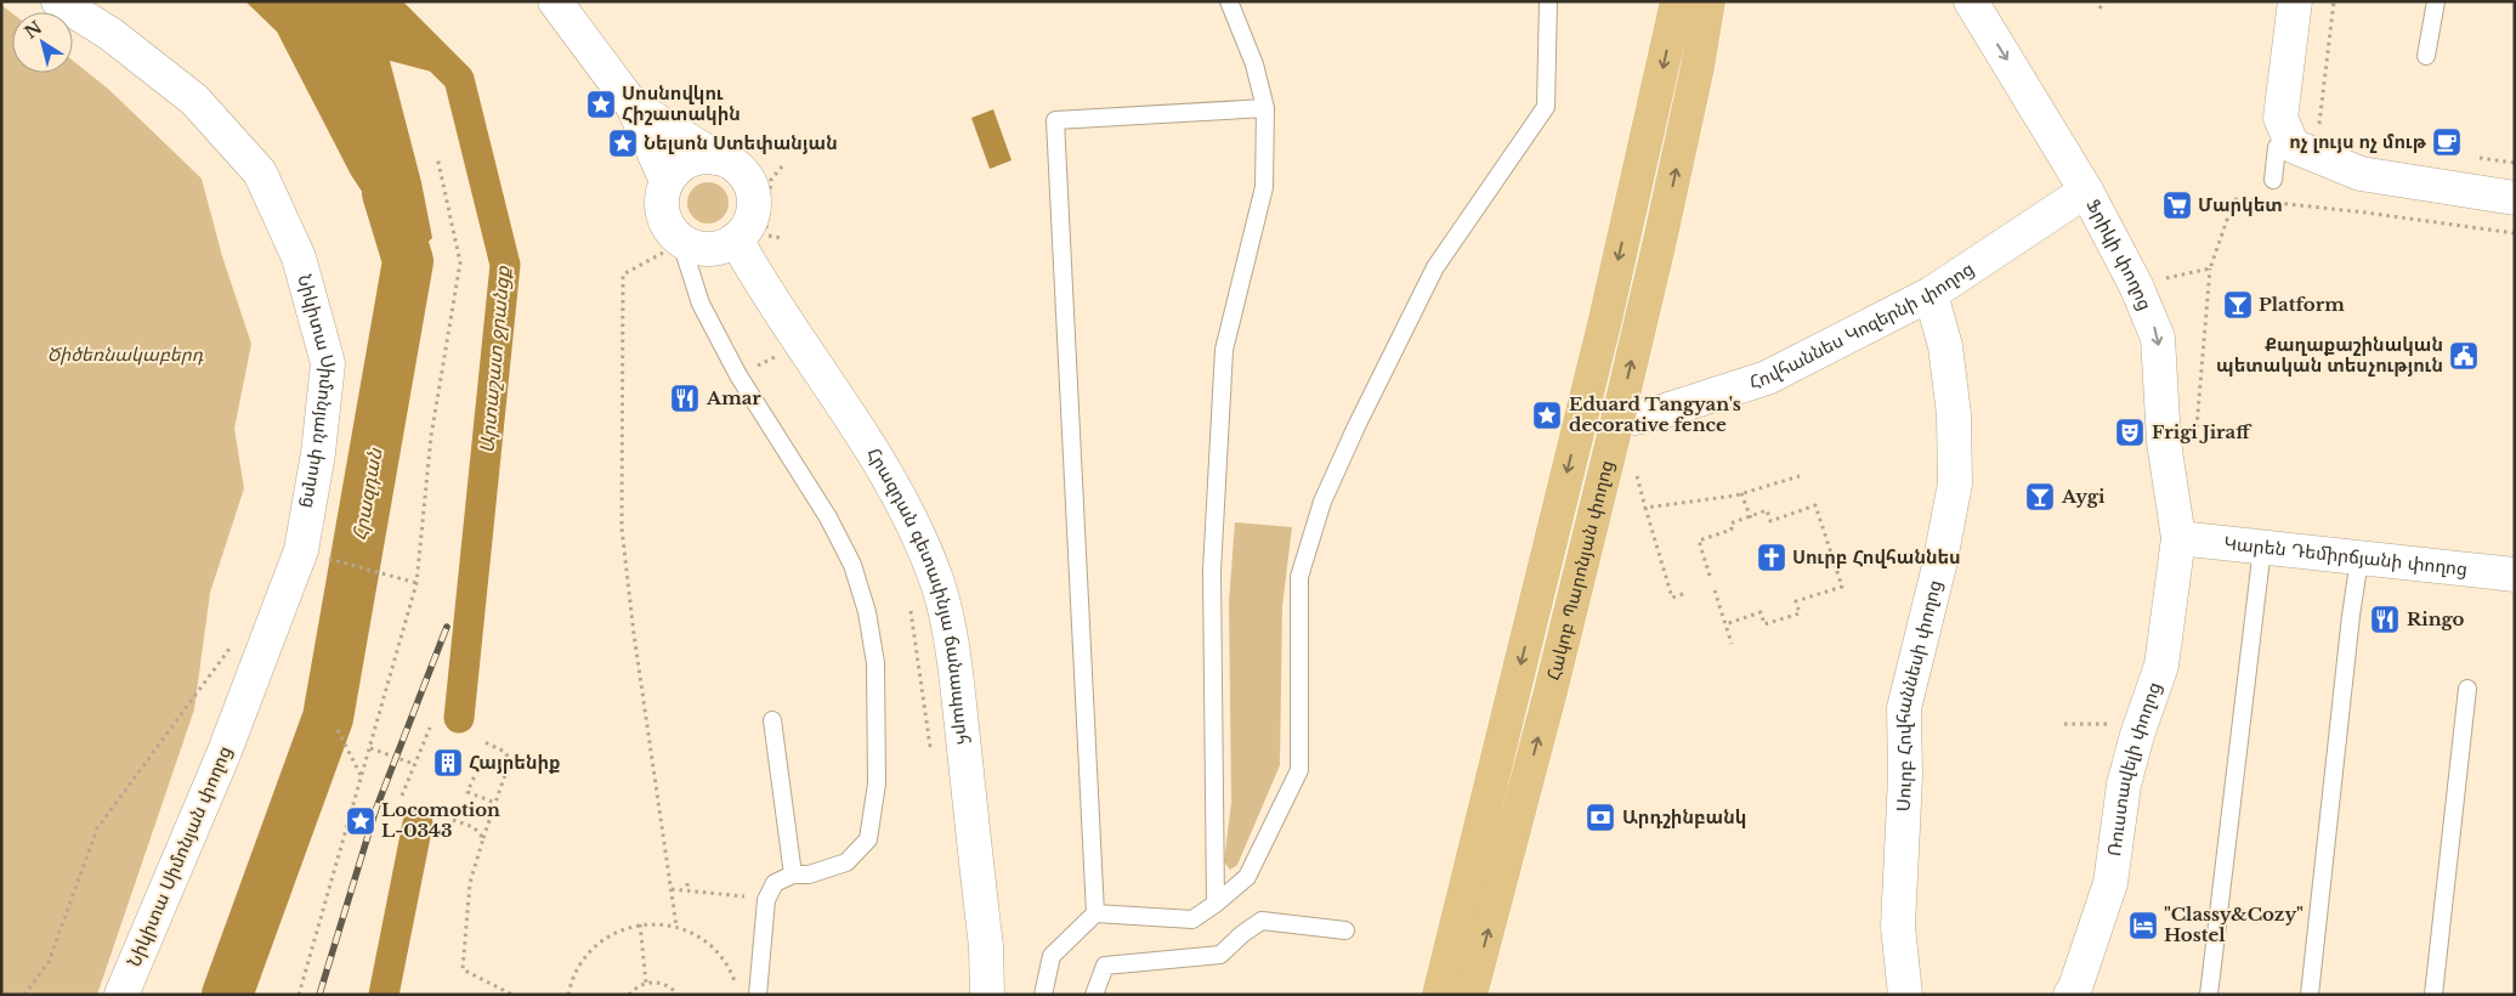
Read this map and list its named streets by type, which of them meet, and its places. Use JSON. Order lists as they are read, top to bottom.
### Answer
{
  "streets": {
    "main road": ["Հակոբ Պարոնյան փողոց"],
    "street": [
      "Ֆրիկի փողոց",
      "Հովհաննես Կոզերնի փողոց",
      "Նիկիտա Սիմոնյան փողոց",
      "Կարեն Դեմիրճյանի փողոց",
      "Հրազդան գետափնյա ճանապարհ",
      "Սուրբ Հովհաննեսի փողոց",
      "Ռուստավելի փողոց"
    ]
  },
  "crossings": [
    ["Ֆրիկի փողոց", "Հովհաննես Կոզերնի փողոց"],
    ["Ֆրիկի փողոց", "Կարեն Դեմիրճյանի փողոց"],
    ["Ֆրիկի փողոց", "Ռուստավելի փողոց"],
    ["Հովհաննես Կոզերնի փողոց", "Հակոբ Պարոնյան փողոց"],
    ["Հովհաննես Կոզերնի փողոց", "Սուրբ Հովհաննեսի փողոց"],
    ["Կարեն Դեմիրճյանի փողոց", "Ռուստավելի փողոց"]
  ],
  "one_way": ["Ֆրիկի փողոց"],
  "water": ["Արտաշատ ջրանցք", "Հրազդան"],
  "parks": ["Ծիծեռնակաբերդ"],
  "places": {
    "place": [
      "Սոսնովկու Հիշատակին",
      "Նելսոն Ստեփանյան",
      "Eduard Tangyan's decorative fence",
      "Locomotion L-0343"
    ],
    "cafe": ["ոչ լույս ոչ մութ"],
    "supermarket": ["Մարկետ"],
    "bar": ["Platform", "Aygi"],
    "public building": ["Քաղաքաշինական պետական տեսչություն"],
    "restaurant": ["Amar", "Ringo"],
    "theatre": ["Frigi Jiraff"],
    "church": ["Սուրբ Հովհաննես"],
    "building": ["Հայրենիք"],
    "bank": ["Արդշինբանկ"],
    "hotel": ["\"Classy&Cozy\" Hostel"]
  },
  "north": "top left"
}
